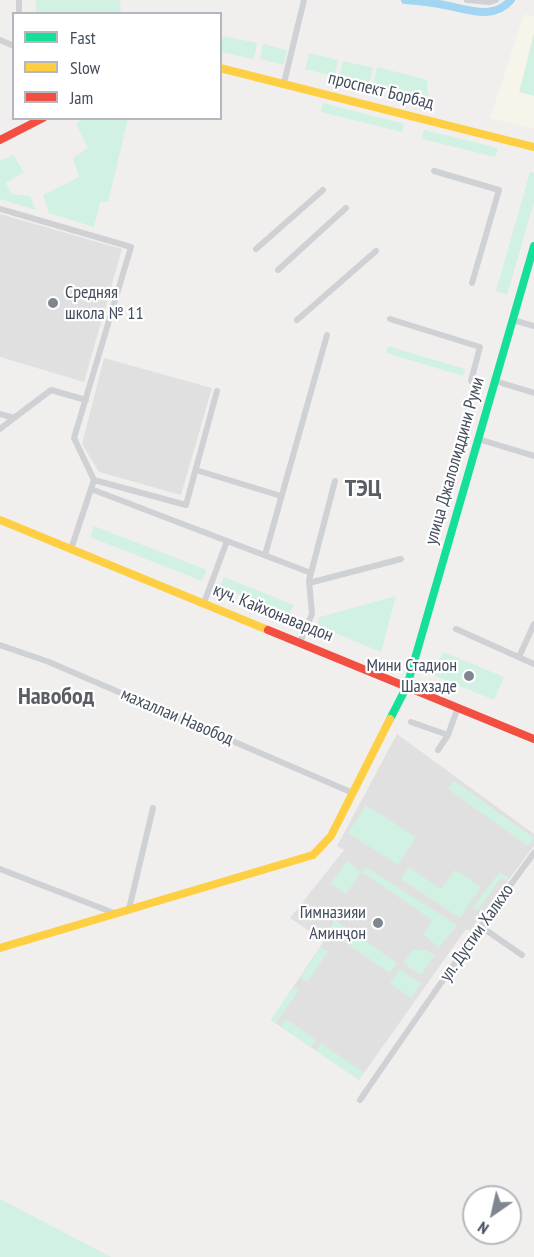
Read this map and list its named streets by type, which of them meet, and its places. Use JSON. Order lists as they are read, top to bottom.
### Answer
{
  "streets": {
    "street": [
      "проспект Борбад",
      "улица Джалолиддини Руми",
      "куч. Кайхонавардон",
      "махаллаи Навобод",
      "ул. Дустии Халкхо"
    ]
  },
  "crossings": [
    ["улица Джалолиддини Руми", "куч. Кайхонавардон"],
    ["улица Джалолиддини Руми", "махаллаи Навобод"]
  ],
  "districts": ["ТЭЦ", "Навобод"],
  "places": ["Средняя школа № 11", "Мини Стадион Шахзаде", "Гимназияи Аминҷон"],
  "legend": ["Fast", "Slow", "Jam"],
  "north": "bottom left"
}
